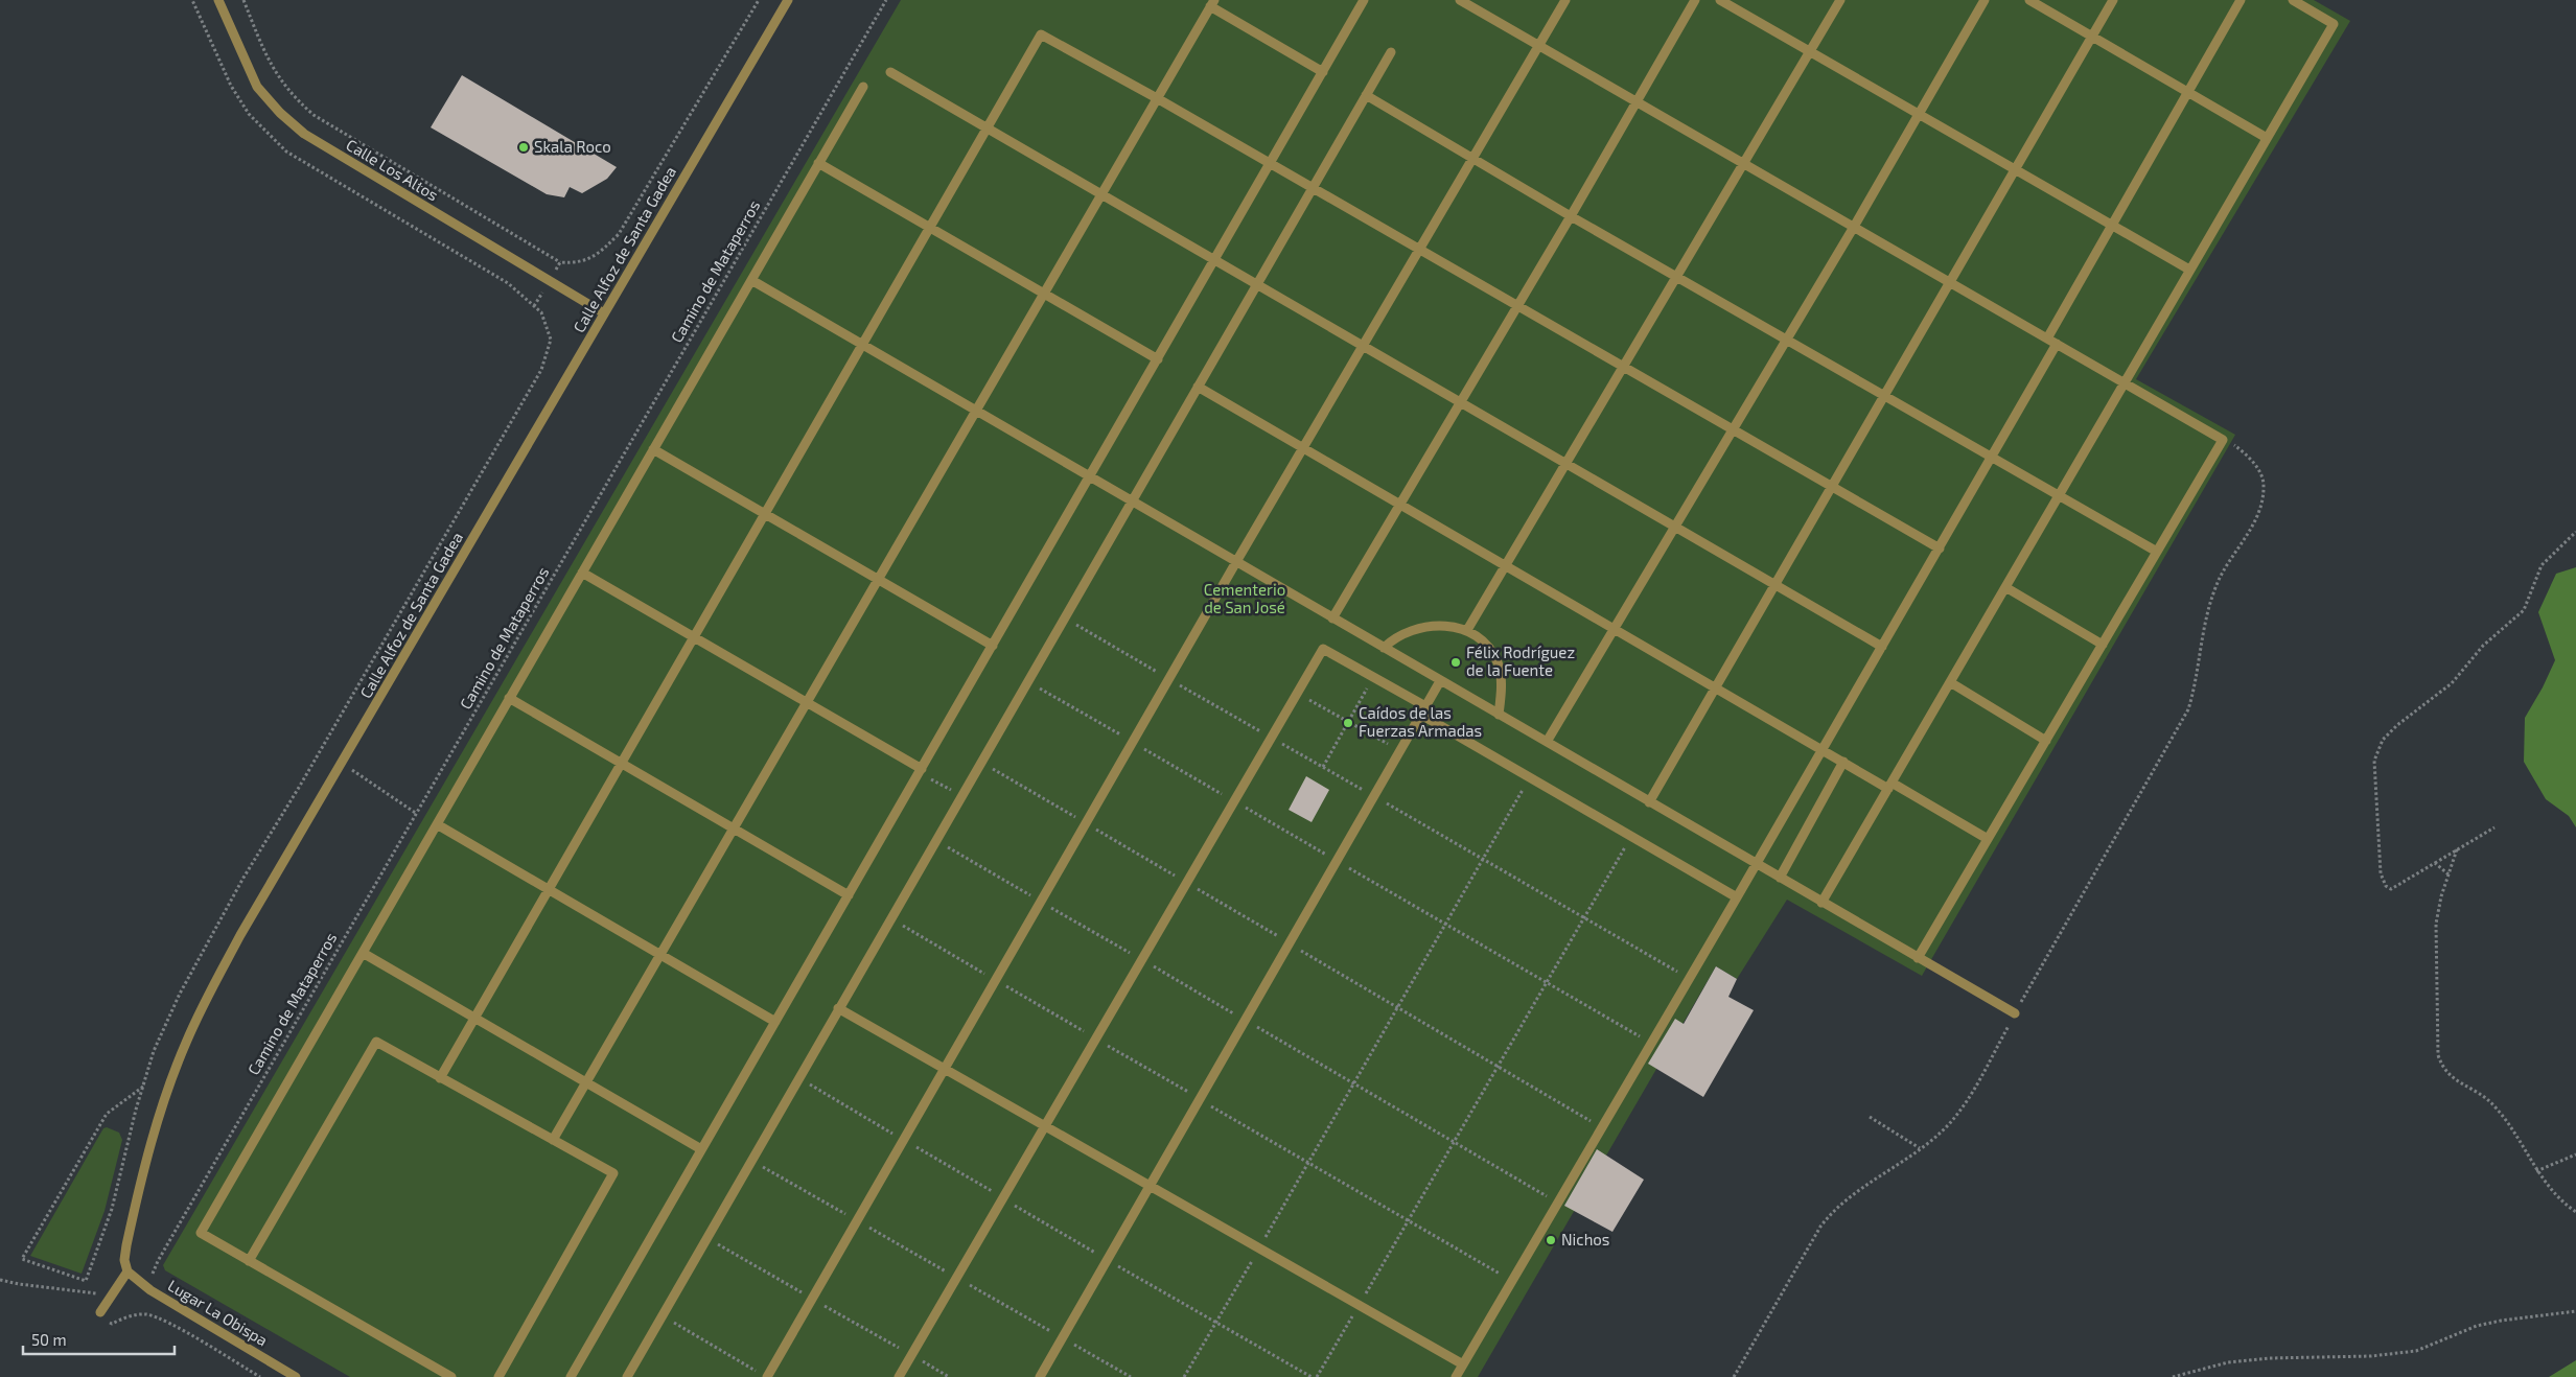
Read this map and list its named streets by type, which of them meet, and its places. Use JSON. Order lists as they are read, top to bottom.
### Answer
{
  "streets": {
    "street": ["Calle Los Altos", "Calle Alfoz de Santa Gadea", "Lugar La Obispa"],
    "path": ["Camino de Mataperros"]
  },
  "crossings": [
    ["Calle Los Altos", "Calle Alfoz de Santa Gadea"],
    ["Calle Alfoz de Santa Gadea", "Lugar La Obispa"],
    ["Camino de Mataperros", "Lugar La Obispa"]
  ],
  "parks": ["Cementerio de San José"],
  "places": [
    "Skala Roco",
    "Félix Rodríguez de la Fuente",
    "Caídos de las Fuerzas Armadas",
    "Nichos"
  ],
  "scale_bar": "50 m"
}
